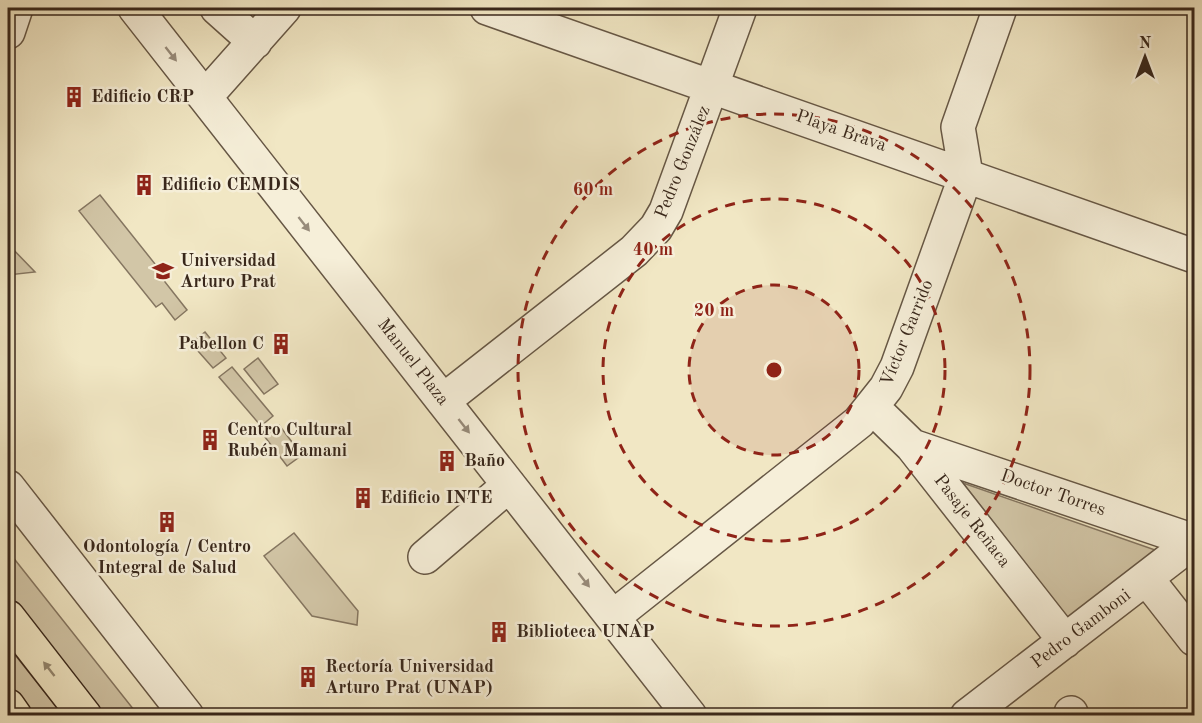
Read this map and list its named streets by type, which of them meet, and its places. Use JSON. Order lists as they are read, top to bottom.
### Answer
{
  "streets": {
    "street": [
      "Playa Brava",
      "Pedro González",
      "Víctor Garrido",
      "Manuel Plaza",
      "Doctor Torres",
      "Pasaje Reñaca",
      "Pedro Gamboni"
    ]
  },
  "crossings": [
    ["Playa Brava", "Pedro González"],
    ["Playa Brava", "Víctor Garrido"],
    ["Pedro González", "Manuel Plaza"],
    ["Víctor Garrido", "Manuel Plaza"],
    ["Víctor Garrido", "Pasaje Reñaca"],
    ["Doctor Torres", "Pasaje Reñaca"],
    ["Doctor Torres", "Pedro Gamboni"],
    ["Pasaje Reñaca", "Pedro Gamboni"]
  ],
  "one_way": ["Manuel Plaza"],
  "places": {
    "building": [
      "Edificio CRP",
      "Edificio CEMDIS",
      "Pabellon C",
      "Centro Cultural Rubén Mamani",
      "Baño",
      "Edificio INTE",
      "Odontología / Centro Integral de Salud",
      "Biblioteca UNAP",
      "Rectoría Universidad Arturo Prat (UNAP)"
    ],
    "school or university": ["Universidad Arturo Prat"]
  },
  "north": "top",
  "rings": ["60 m", "40 m", "20 m"]
}
